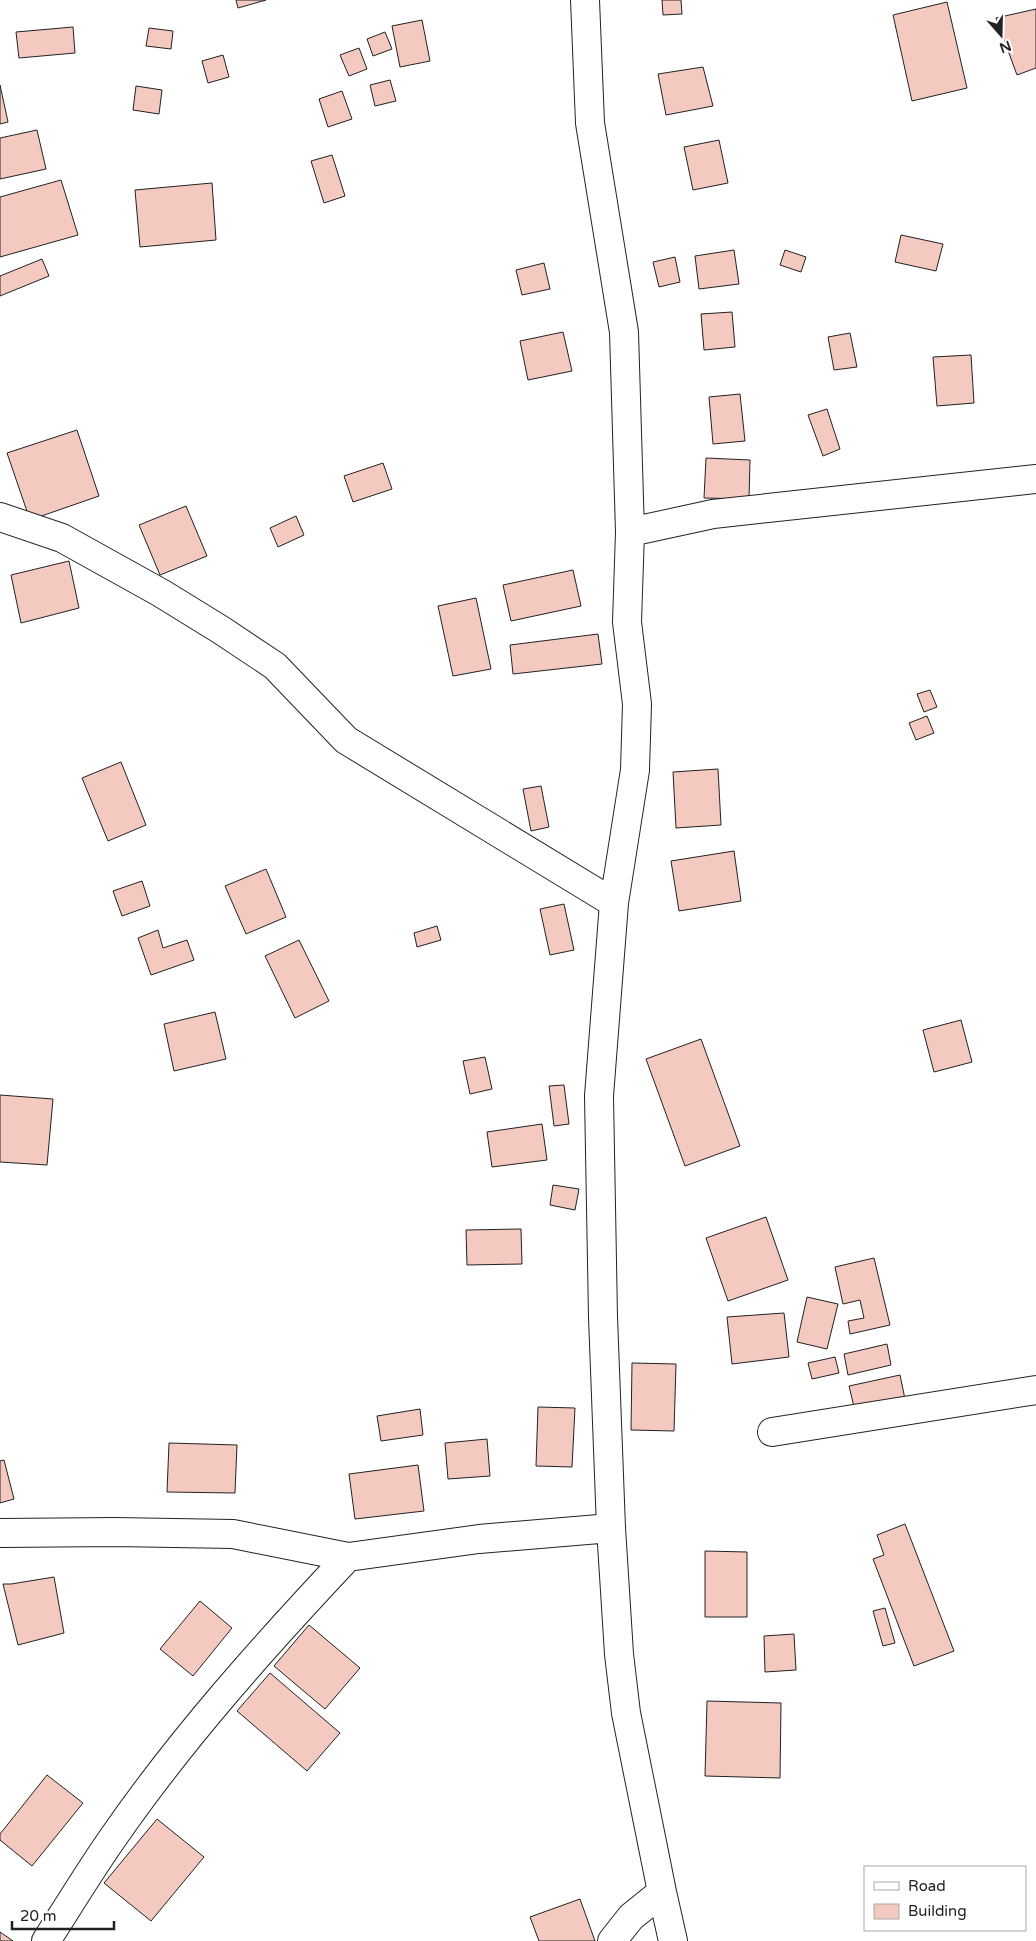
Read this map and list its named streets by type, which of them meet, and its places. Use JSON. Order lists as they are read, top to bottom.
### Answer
{
  "legend": ["Road", "Building"],
  "scale_bar": "20 m",
  "north": "bottom"
}
